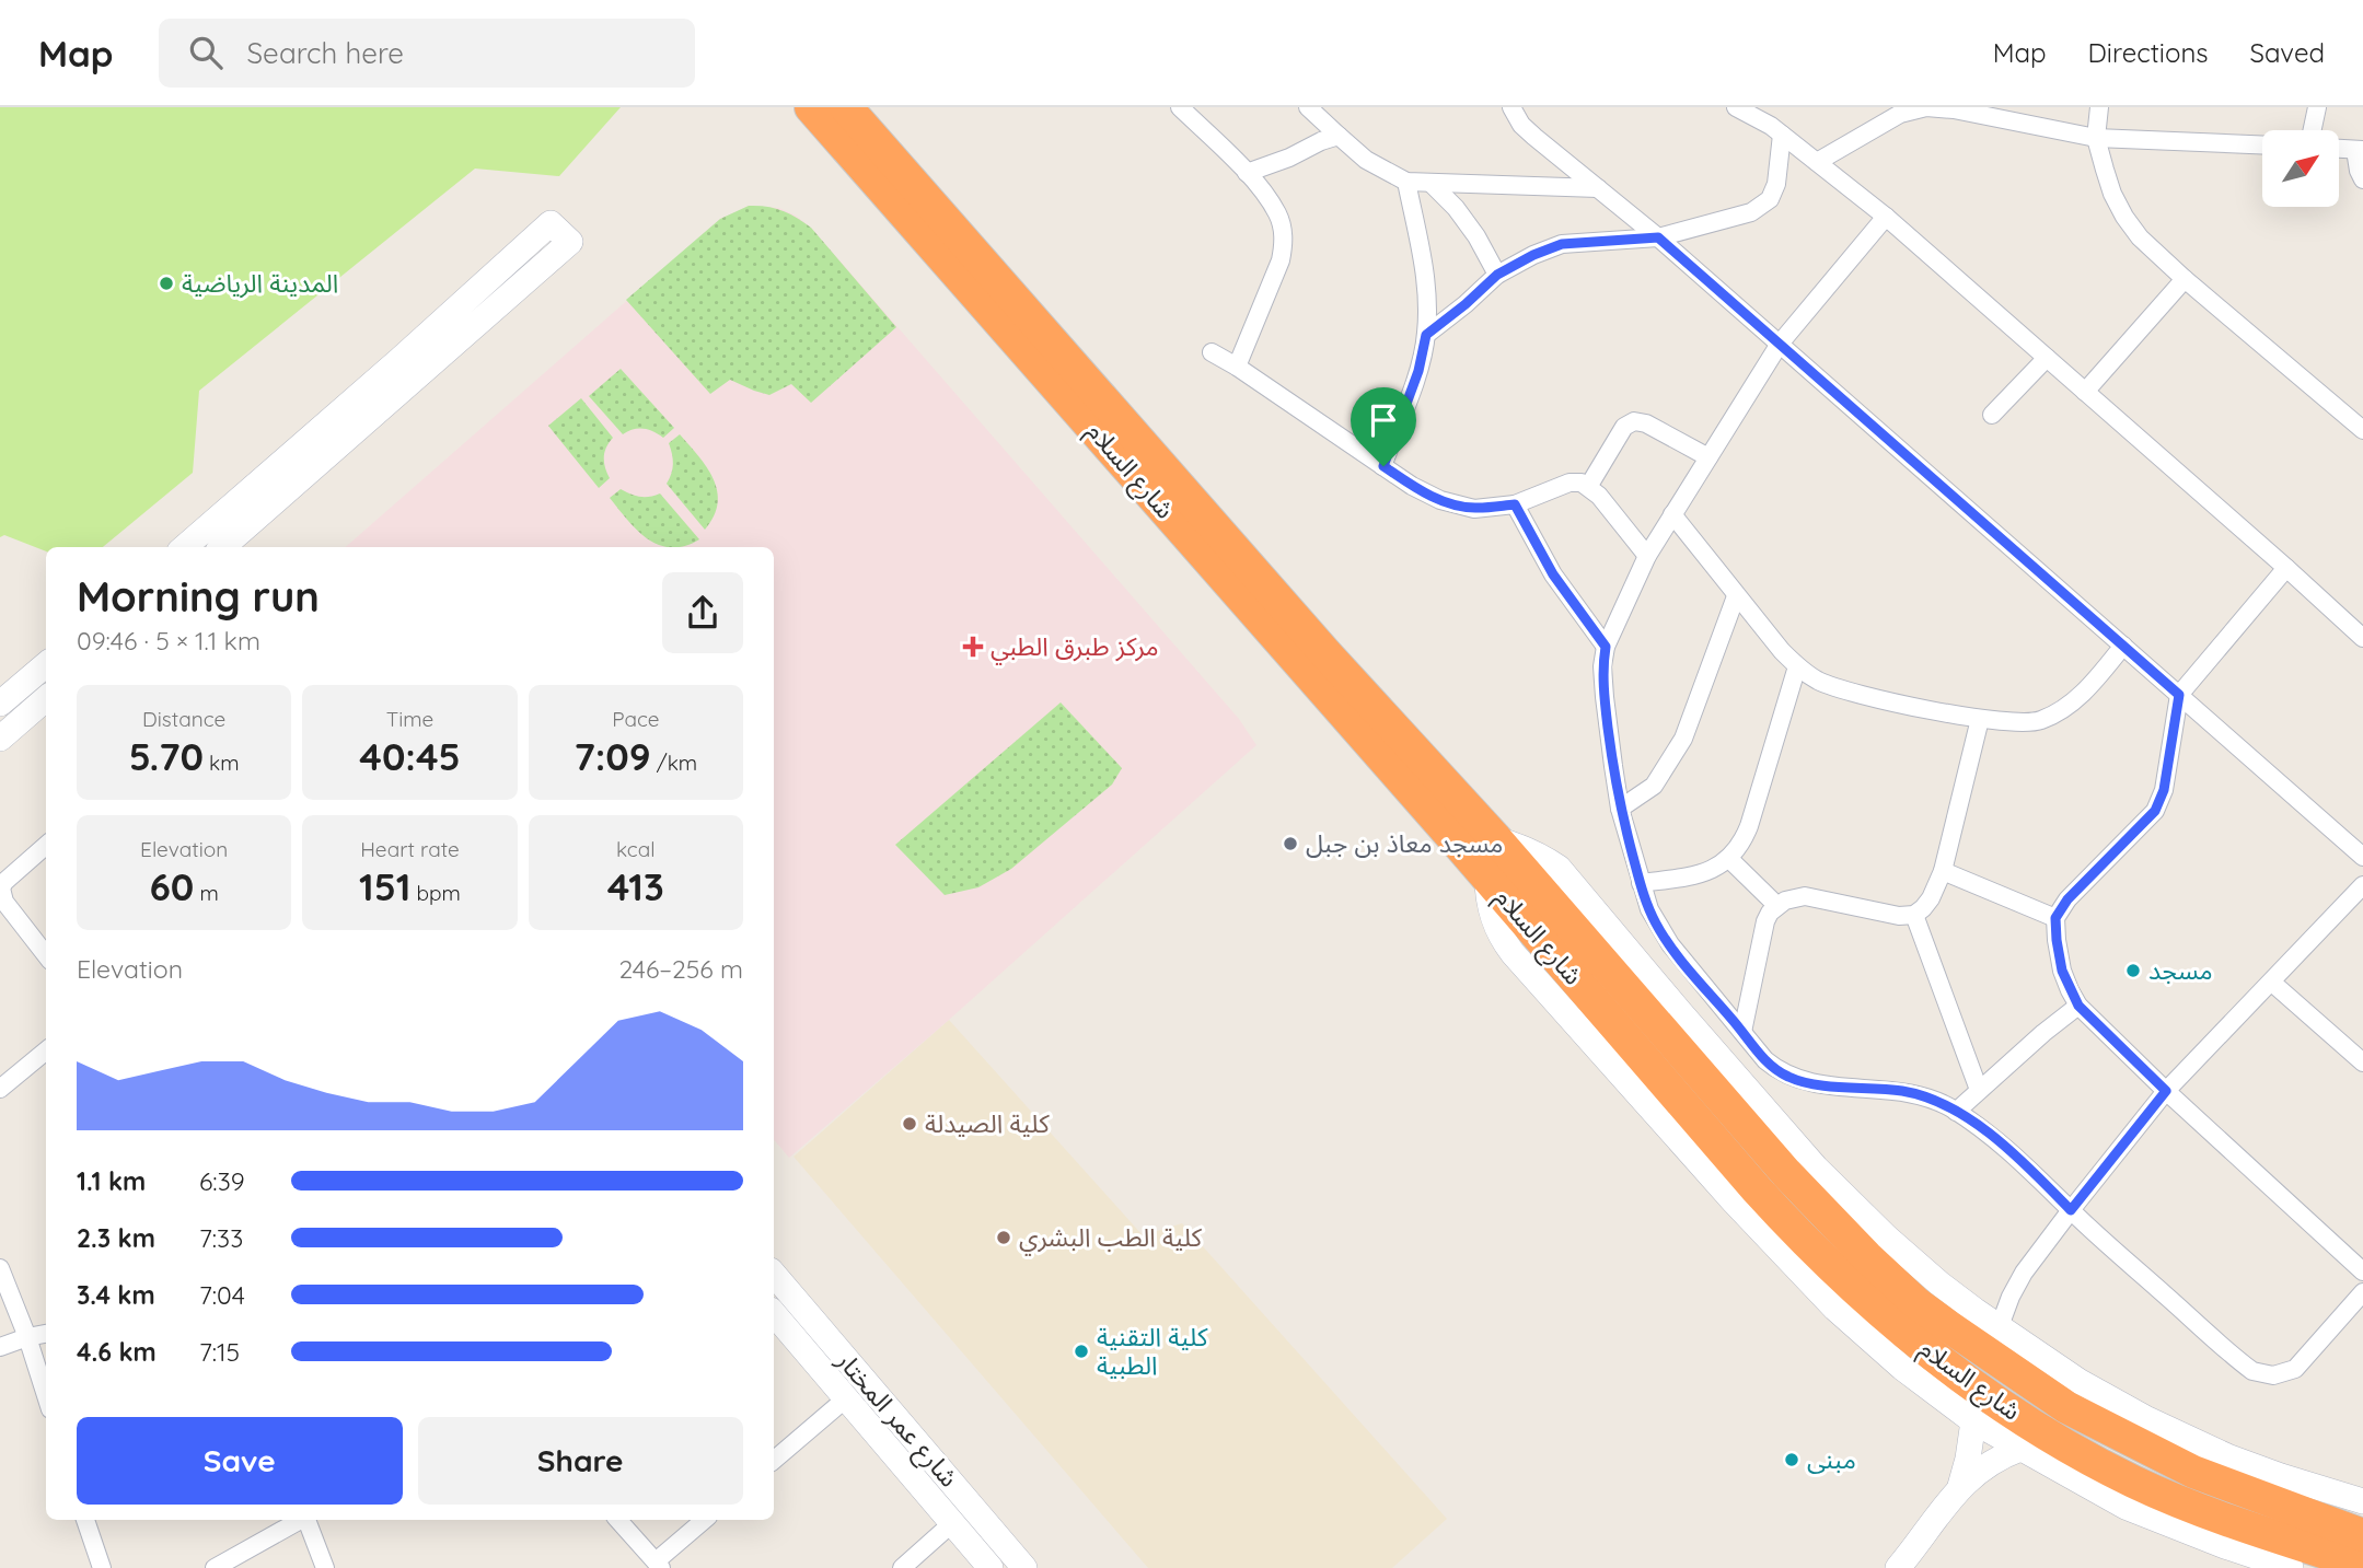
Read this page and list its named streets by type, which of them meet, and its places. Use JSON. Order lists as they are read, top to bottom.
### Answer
{
  "streets": {
    "highway": ["شارع السلام"],
    "street": ["شارع عمر المختار"]
  },
  "places": {
    "other": [
      "المدينة الرياضية",
      "مسجد معاذ بن جبل",
      "مسجد",
      "كلية الصيدلة",
      "كلية الطب البشري",
      "كلية التقنية الطبية",
      "مبنى"
    ],
    "health": ["مركز طبرق الطبي"]
  },
  "north": "top right",
  "page": {
    "header": "Map",
    "search": "Search here",
    "nav": ["Map", "Directions", "Saved"],
    "heading": ["Morning run", "09:46 · 5 × 1.1 km"],
    "stats": [
      ["Distance", "5.70 km"],
      ["Time", "40:45"],
      ["Pace", "7:09 /km"],
      ["Elevation", "60 m"],
      ["Heart rate", "151 bpm"],
      ["kcal", "413"]
    ],
    "chart": ["Elevation", "246–256 m"],
    "list": [
      {
        "name": "1.1 km",
        "note": "6:39"
      },
      {
        "name": "2.3 km",
        "note": "7:33"
      },
      {
        "name": "3.4 km",
        "note": "7:04"
      },
      {
        "name": "4.6 km",
        "note": "7:15"
      }
    ],
    "buttons": ["Save", "Share"]
  }
}
